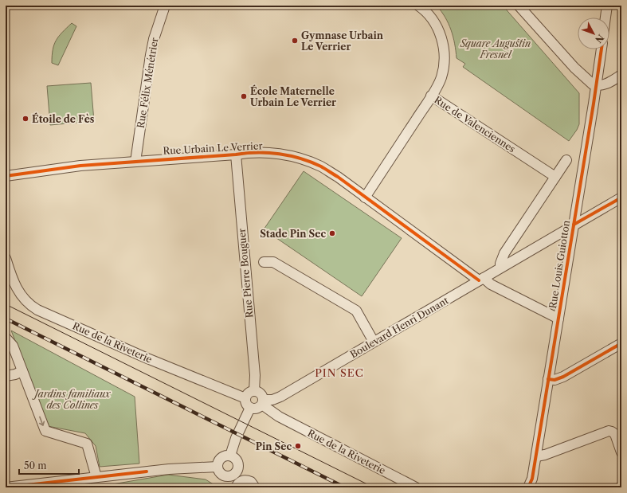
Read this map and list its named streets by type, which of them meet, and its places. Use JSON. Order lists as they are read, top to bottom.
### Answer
{
  "streets": {
    "street": [
      "Rue Félix Ménétrier",
      "Rue de Valenciennes",
      "Rue Urbain Le Verrier",
      "Rue Louis Guiotton",
      "Rue Pierre Bouguer",
      "Boulevard Henri Dunant",
      "Rue de la Riveterie"
    ]
  },
  "crossings": [
    ["Rue Félix Ménétrier", "Rue Urbain Le Verrier"],
    ["Rue de Valenciennes", "Rue Urbain Le Verrier"],
    ["Rue Urbain Le Verrier", "Rue Louis Guiotton"],
    ["Rue Urbain Le Verrier", "Rue Pierre Bouguer"],
    ["Rue Urbain Le Verrier", "Boulevard Henri Dunant"],
    ["Rue Louis Guiotton", "Boulevard Henri Dunant"],
    ["Rue Pierre Bouguer", "Boulevard Henri Dunant"],
    ["Rue Pierre Bouguer", "Rue de la Riveterie"],
    ["Boulevard Henri Dunant", "Rue de la Riveterie"]
  ],
  "districts": ["PIN SEC"],
  "parks": ["Square Augustin Fresnel", "Jardins familiaux des Collines"],
  "places": [
    "Gymnase Urbain Le Verrier",
    "École Maternelle Urbain Le Verrier",
    "Étoile de Fès",
    "Stade Pin Sec",
    "Pin Sec"
  ],
  "scale_bar": "50 m",
  "north": "bottom right"
}
